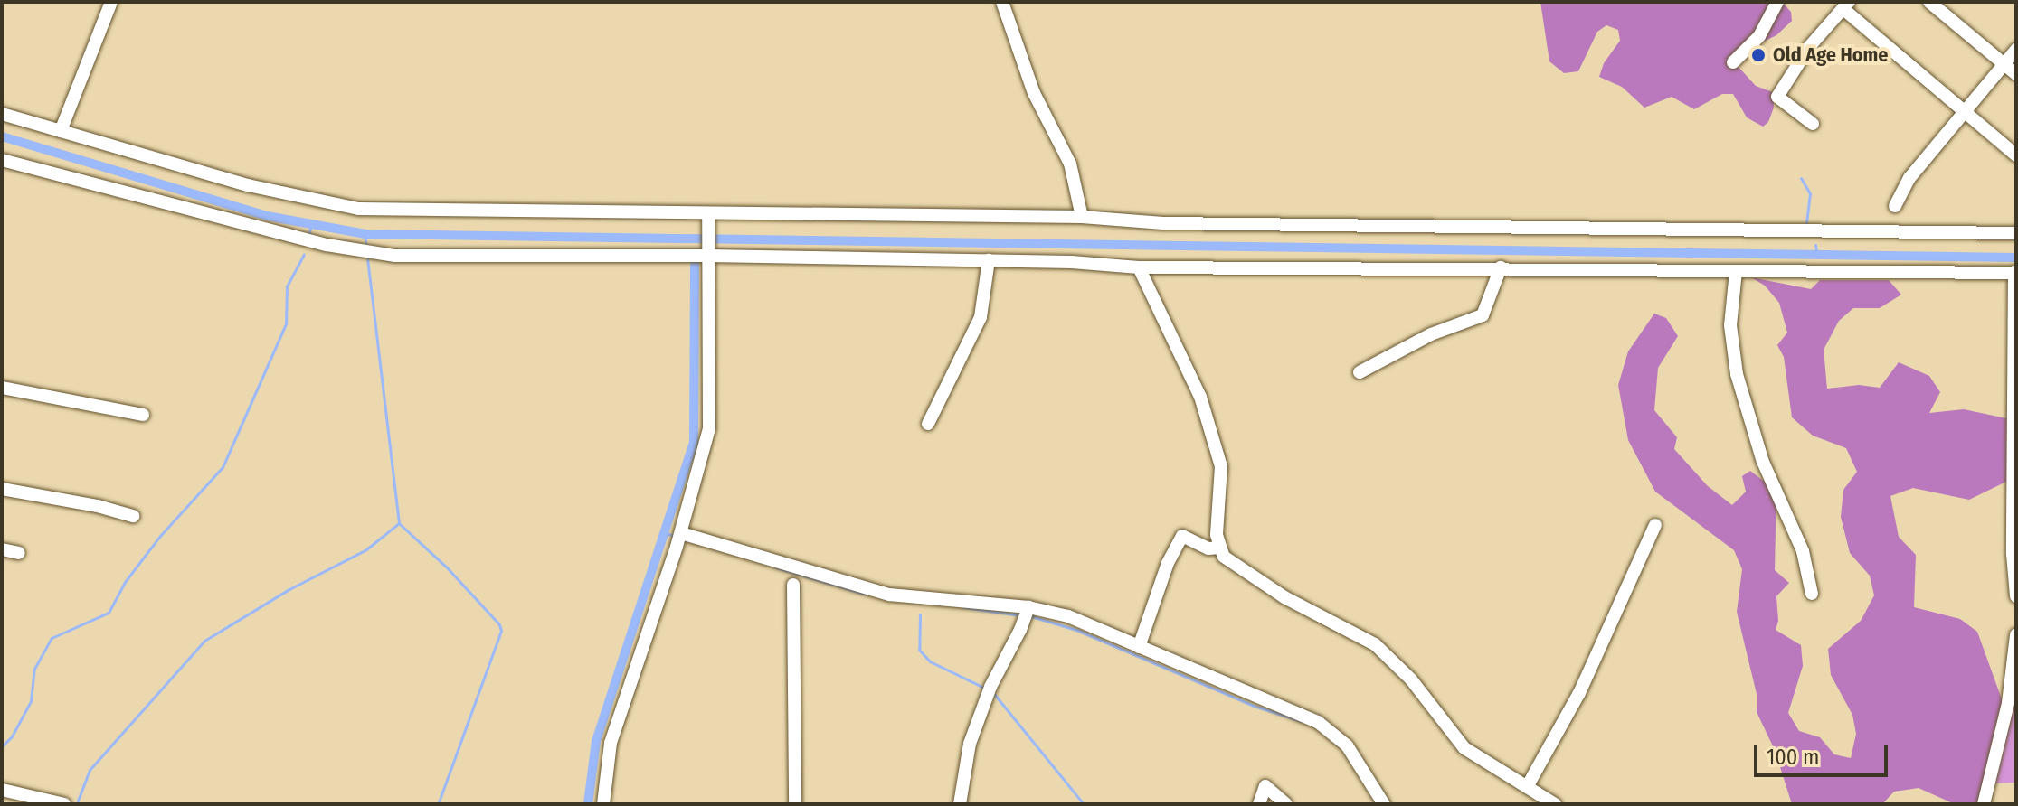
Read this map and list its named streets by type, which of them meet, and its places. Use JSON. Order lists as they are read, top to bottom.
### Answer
{
  "places": ["Old Age Home"],
  "scale_bar": "100 m"
}
